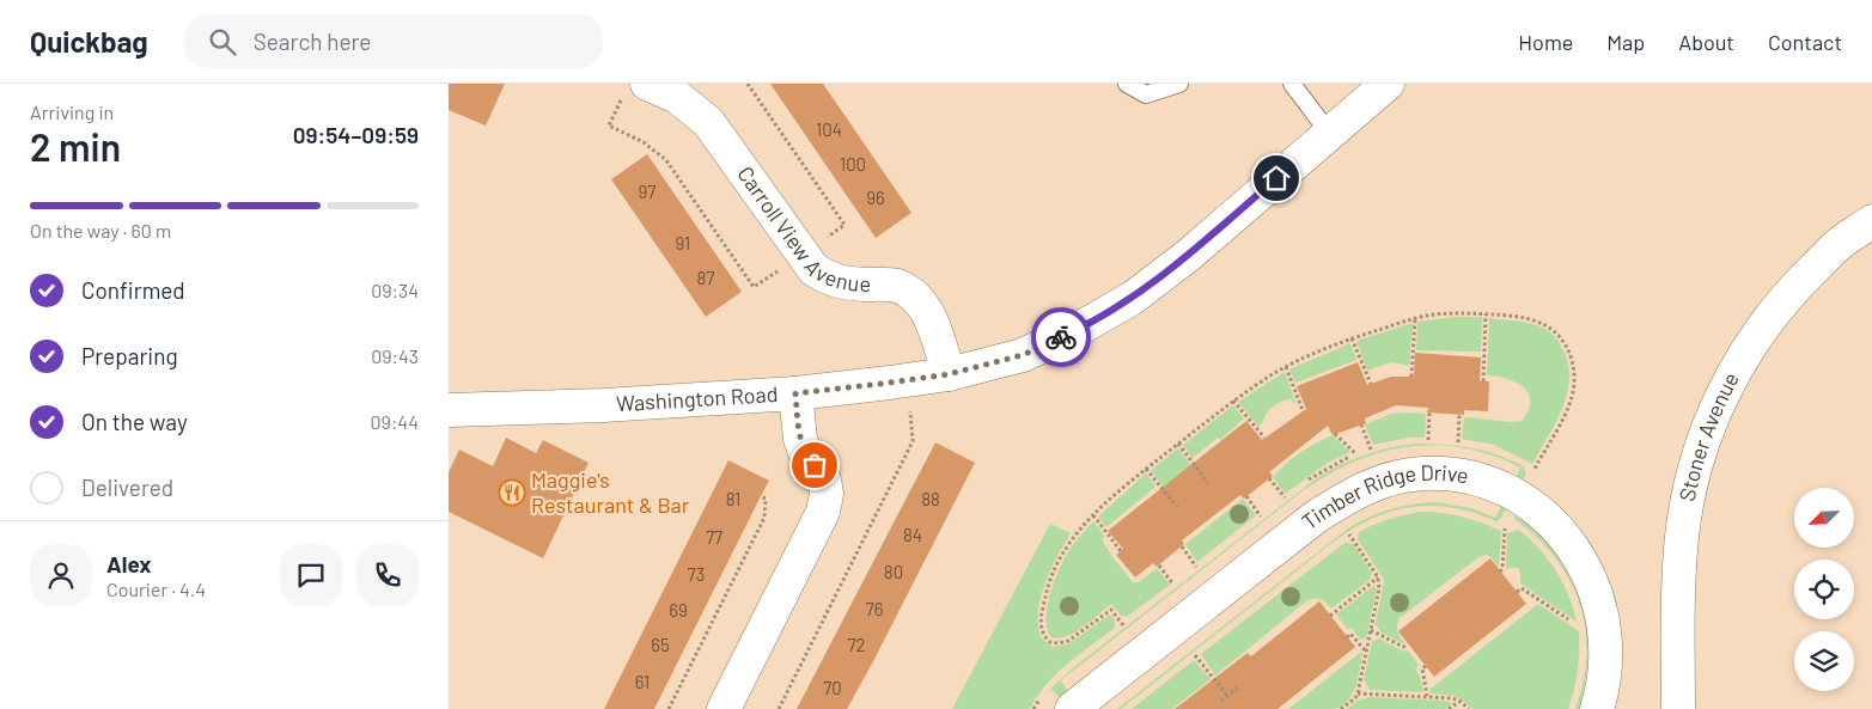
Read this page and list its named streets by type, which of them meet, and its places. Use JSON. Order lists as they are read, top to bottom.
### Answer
{
  "streets": {
    "street": [
      "Carroll View Avenue",
      "Washington Road",
      "Stoner Avenue",
      "Timber Ridge Drive"
    ]
  },
  "crossings": [
    ["Carroll View Avenue", "Washington Road"]
  ],
  "places": {
    "restaurant": ["Maggie's Restaurant & Bar"]
  },
  "house_numbers": [
    "104",
    "100",
    "97",
    "96",
    "91",
    "87",
    "81",
    "88",
    "84",
    "77",
    "80",
    "73",
    "76",
    "69",
    "65",
    "72",
    "61",
    "70"
  ],
  "north": "bottom left",
  "page": {
    "header": "Quickbag",
    "search": "Search here",
    "nav": [
      "Home",
      "Map",
      "About",
      "Contact"
    ],
    "heading": ["2 min", "Arriving in", "09:54–09:59"],
    "panel": ["Alex", "Courier · 4.4"],
    "bar": "On the way · 60 m",
    "list": [
      ["Confirmed", "09:34"],
      ["Preparing", "09:43"],
      ["On the way", "09:44"],
      "Delivered"
    ]
  }
}
